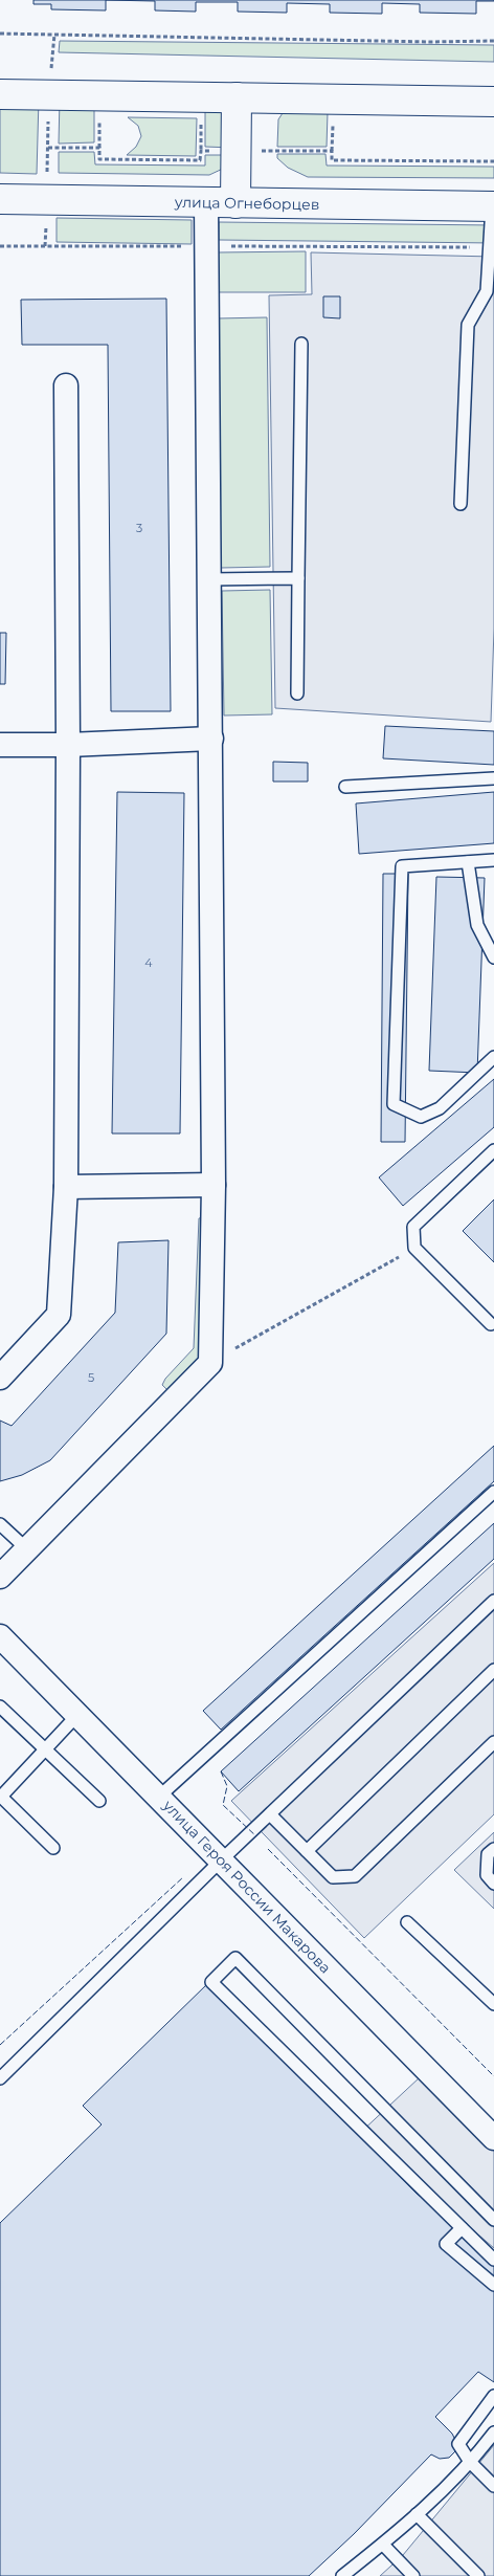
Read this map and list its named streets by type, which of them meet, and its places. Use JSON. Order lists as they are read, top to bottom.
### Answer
{
  "streets": {
    "main road": ["улица Огнеборцев"],
    "street": ["улица Героя России Макарова"]
  },
  "house_numbers": ["3", "4", "5"]
}
